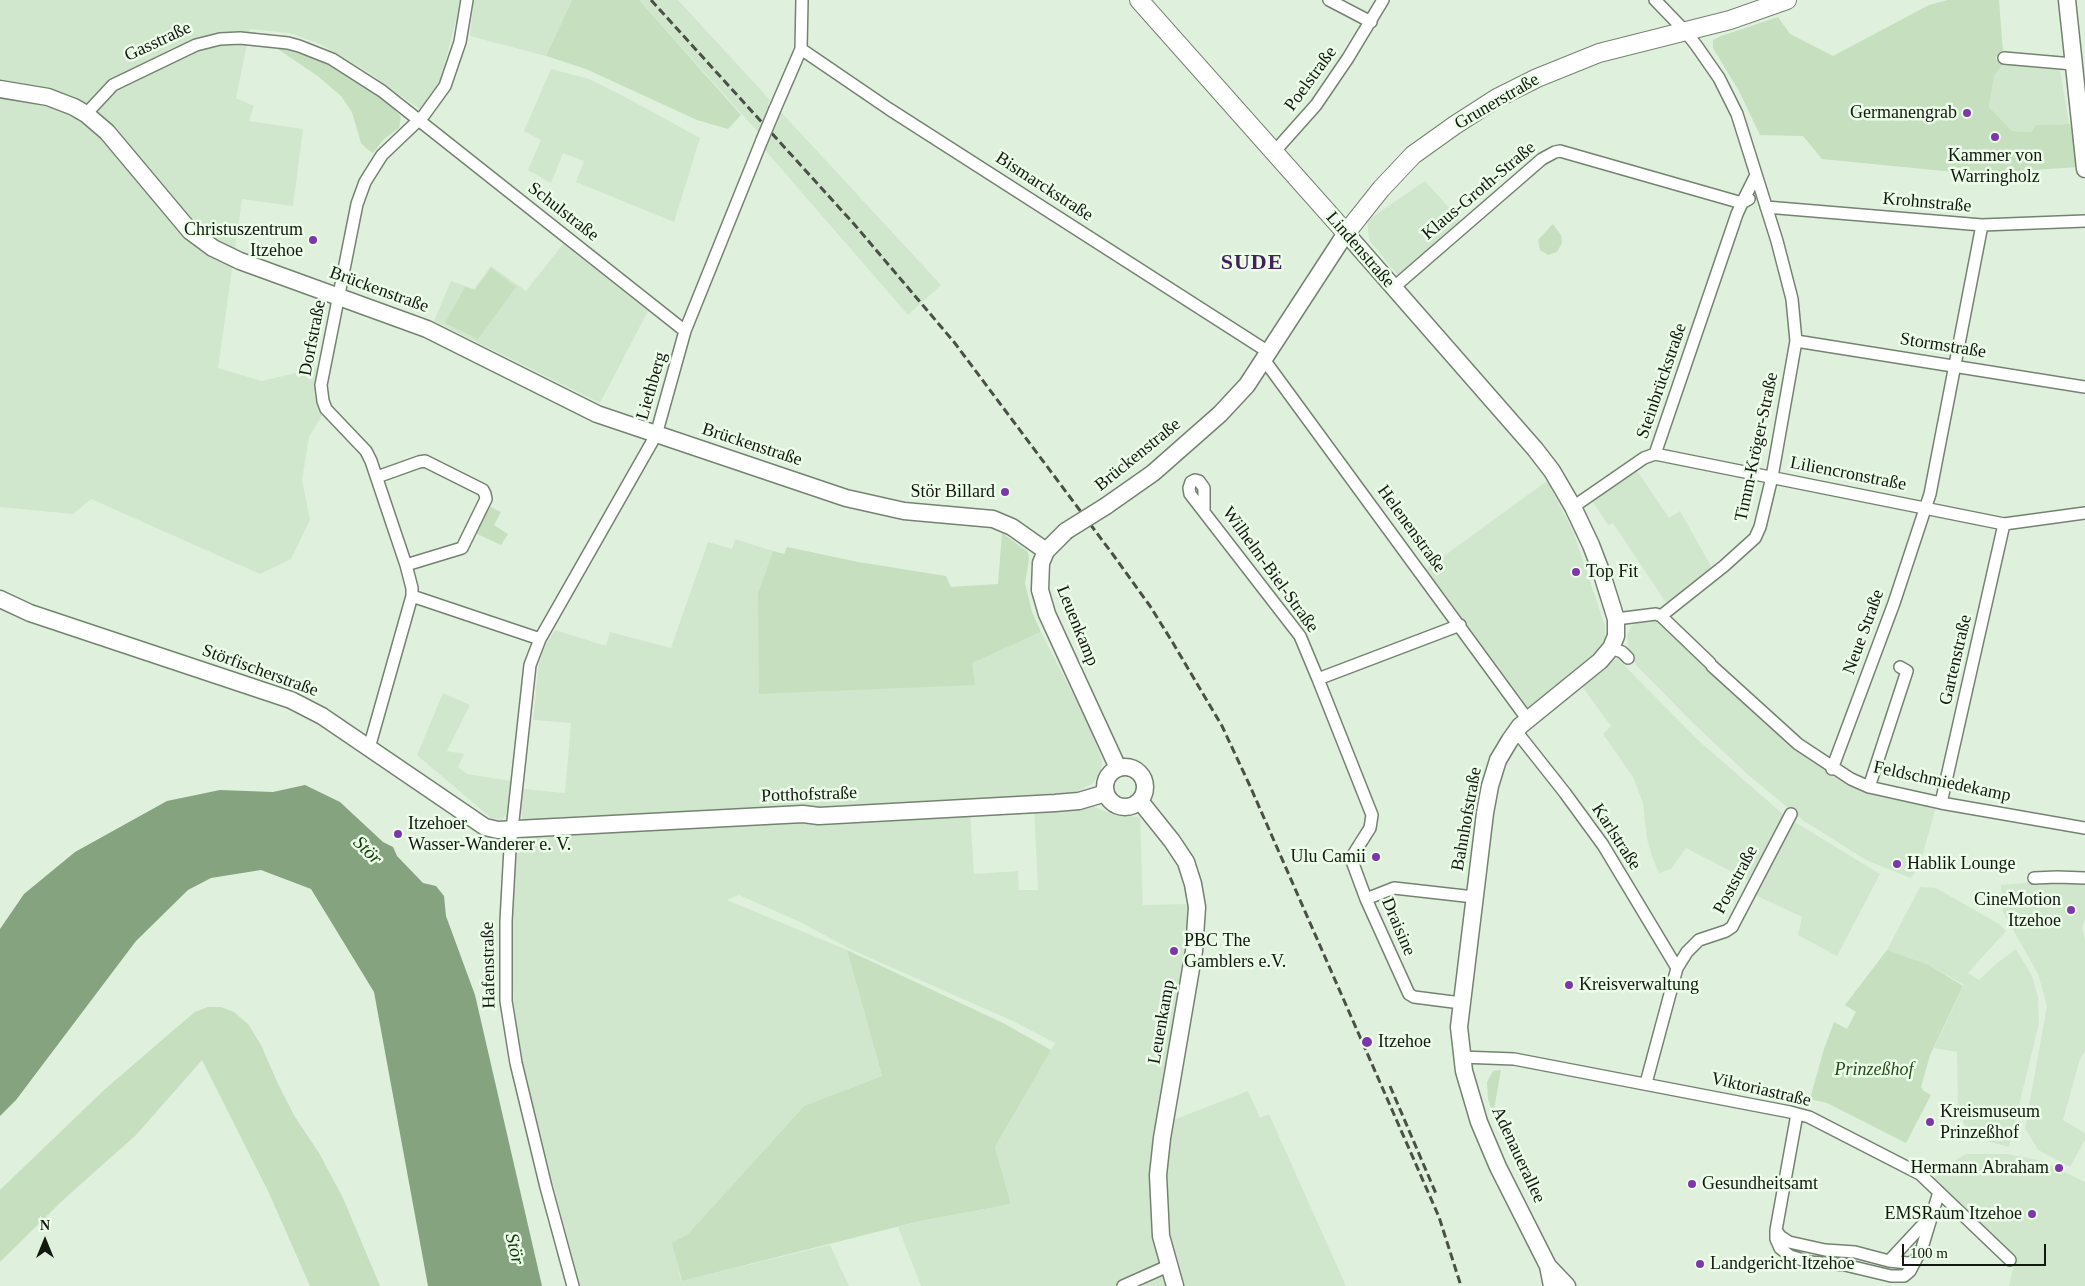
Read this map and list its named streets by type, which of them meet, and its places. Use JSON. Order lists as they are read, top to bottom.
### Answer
{
  "streets": {
    "main road": ["Grunerstraße", "Lindenstraße"],
    "street": [
      "Gasstraße",
      "Poelstraße",
      "Bismarckstraße",
      "Klaus-Groth-Straße",
      "Krohnstraße",
      "Schulstraße",
      "Brückenstraße",
      "Dorfstraße",
      "Stormstraße",
      "Steinbrückstraße",
      "Liethberg",
      "Timm-Kröger-Straße",
      "Liliencronstraße",
      "Helenenstraße",
      "Wilhelm-Biel-Straße",
      "Leuenkamp",
      "Neue Straße",
      "Gartenstraße",
      "Störfischerstraße",
      "Feldschmiedekamp",
      "Potthofstraße",
      "Bahnhofstraße",
      "Karlstraße",
      "Poststraße",
      "Draisine",
      "Hafenstraße",
      "Viktoriastraße",
      "Adenauerallee"
    ]
  },
  "crossings": [
    ["Gasstraße", "Schulstraße"],
    ["Gasstraße", "Brückenstraße"],
    ["Gasstraße", "Dorfstraße"],
    ["Poelstraße", "Lindenstraße"],
    ["Grunerstraße", "Lindenstraße"],
    ["Grunerstraße", "Brückenstraße"],
    ["Grunerstraße", "Timm-Kröger-Straße"],
    ["Bismarckstraße", "Brückenstraße"],
    ["Bismarckstraße", "Liethberg"],
    ["Bismarckstraße", "Helenenstraße"],
    ["Klaus-Groth-Straße", "Lindenstraße"],
    ["Klaus-Groth-Straße", "Steinbrückstraße"],
    ["Krohnstraße", "Timm-Kröger-Straße"],
    ["Krohnstraße", "Neue Straße"],
    ["Schulstraße", "Dorfstraße"],
    ["Schulstraße", "Liethberg"],
    ["Lindenstraße", "Brückenstraße"],
    ["Lindenstraße", "Steinbrückstraße"],
    ["Lindenstraße", "Bahnhofstraße"],
    ["Brückenstraße", "Dorfstraße"],
    ["Brückenstraße", "Liethberg"],
    ["Brückenstraße", "Helenenstraße"],
    ["Brückenstraße", "Leuenkamp"],
    ["Dorfstraße", "Störfischerstraße"],
    ["Stormstraße", "Timm-Kröger-Straße"],
    ["Stormstraße", "Neue Straße"],
    ["Steinbrückstraße", "Timm-Kröger-Straße"],
    ["Steinbrückstraße", "Liliencronstraße"],
    ["Liethberg", "Hafenstraße"],
    ["Timm-Kröger-Straße", "Liliencronstraße"],
    ["Timm-Kröger-Straße", "Feldschmiedekamp"],
    ["Liliencronstraße", "Neue Straße"],
    ["Liliencronstraße", "Gartenstraße"],
    ["Helenenstraße", "Bahnhofstraße"],
    ["Wilhelm-Biel-Straße", "Draisine"],
    ["Leuenkamp", "Potthofstraße"],
    ["Neue Straße", "Feldschmiedekamp"],
    ["Gartenstraße", "Feldschmiedekamp"],
    ["Störfischerstraße", "Potthofstraße"],
    ["Störfischerstraße", "Hafenstraße"],
    ["Potthofstraße", "Hafenstraße"],
    ["Bahnhofstraße", "Karlstraße"],
    ["Bahnhofstraße", "Draisine"],
    ["Bahnhofstraße", "Viktoriastraße"],
    ["Bahnhofstraße", "Adenauerallee"],
    ["Karlstraße", "Poststraße"],
    ["Poststraße", "Viktoriastraße"],
    ["Viktoriastraße", "Adenauerallee"]
  ],
  "districts": ["SUDE"],
  "water": ["Stör"],
  "parks": ["Prinzeßhof"],
  "places": [
    "Germanengrab",
    "Kammer von Warringholz",
    "Christuszentrum Itzehoe",
    "Stör Billard",
    "Top Fit",
    "Itzehoer Wasser-Wanderer e. V.",
    "Ulu Camii",
    "Hablik Lounge",
    "CineMotion Itzehoe",
    "PBC The Gamblers e.V.",
    "Kreisverwaltung",
    "Itzehoe",
    "Kreismuseum Prinzeßhof",
    "Hermann Abraham",
    "Gesundheitsamt",
    "EMSRaum Itzehoe",
    "Landgericht Itzehoe"
  ],
  "scale_bar": "100 m",
  "north": "top"
}
